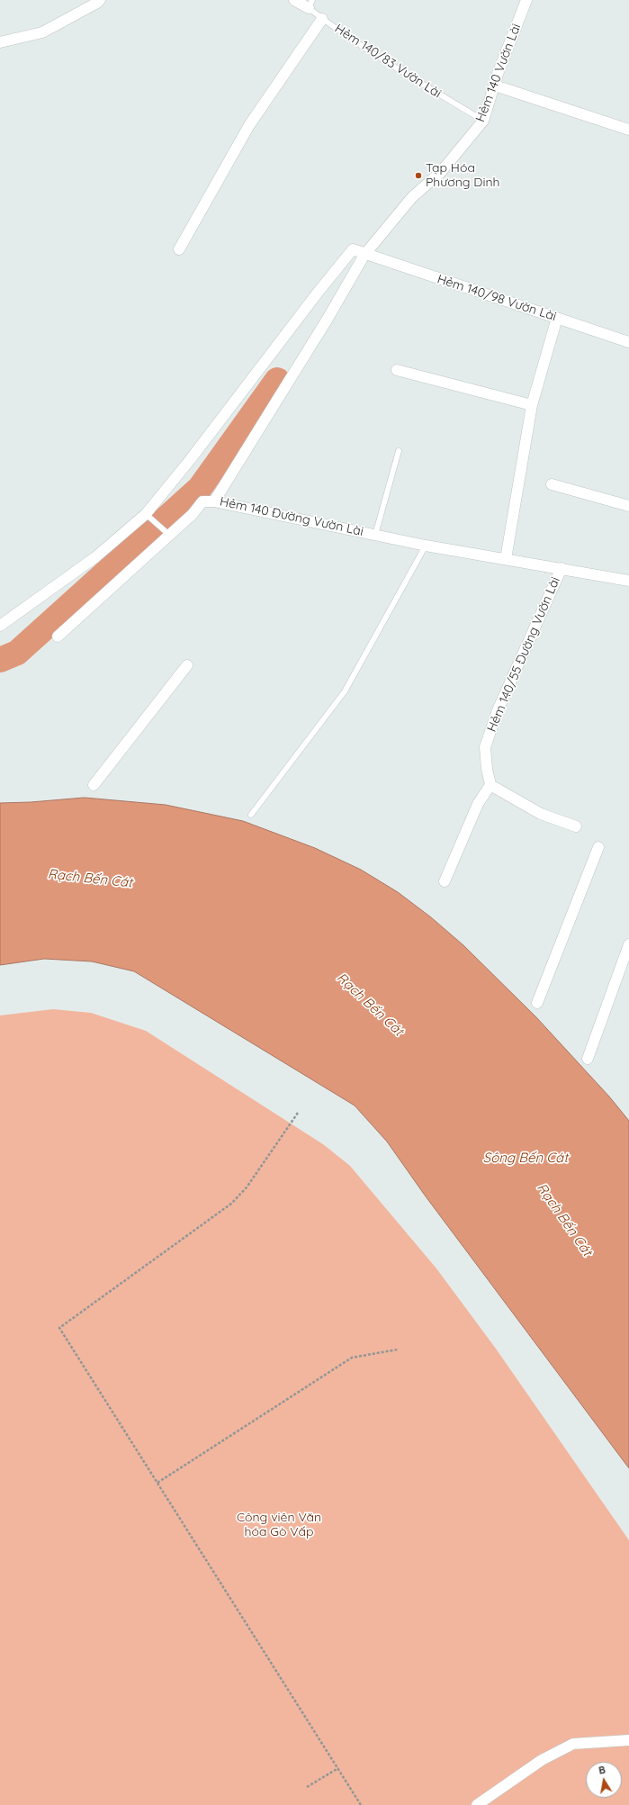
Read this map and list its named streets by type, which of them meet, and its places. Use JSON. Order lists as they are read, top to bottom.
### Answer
{
  "streets": {
    "street": [
      "Hẻm 140/83 Vườn Lài",
      "Hẻm 140 Vườn Lài",
      "Hẻm 140/98 Vườn Lài",
      "Hẻm 140 Đường Vườn Lài",
      "Hẻm 140/55 Đường Vườn Lài"
    ]
  },
  "crossings": [
    ["Hẻm 140/83 Vườn Lài", "Hẻm 140 Vườn Lài"],
    ["Hẻm 140 Vườn Lài", "Hẻm 140/98 Vườn Lài"],
    ["Hẻm 140 Vườn Lài", "Hẻm 140 Đường Vườn Lài"],
    ["Hẻm 140/98 Vườn Lài", "Hẻm 140 Đường Vườn Lài"],
    ["Hẻm 140 Đường Vườn Lài", "Hẻm 140/55 Đường Vườn Lài"]
  ],
  "water": ["Rạch Bến Cát", "Sông Bến Cát"],
  "parks": ["Công viên Văn hóa Gò Vấp"],
  "places": ["Tạp Hóa Phương Dinh"],
  "north": "top"
}
